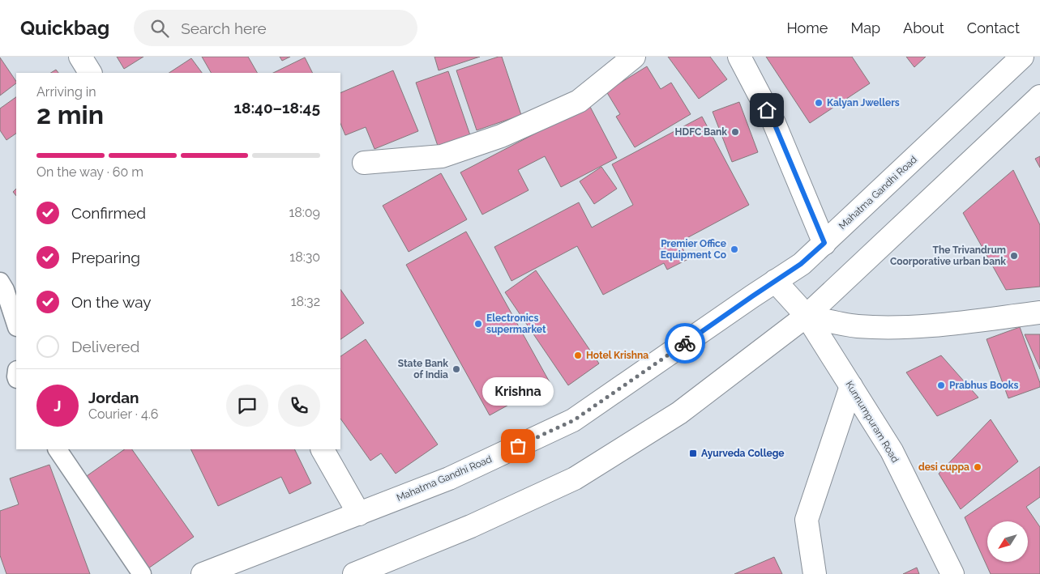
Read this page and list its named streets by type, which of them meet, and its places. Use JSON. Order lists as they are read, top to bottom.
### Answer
{
  "streets": {
    "main road": ["Mahatma Gandhi Road", "Kunnumpuram Road"]
  },
  "crossings": [
    ["Mahatma Gandhi Road", "Kunnumpuram Road"]
  ],
  "places": {
    "other": [
      "Kalyan Jwellers",
      "HDFC Bank",
      "Premier Office Equipment Co",
      "The Trivandrum Coorporative urban bank",
      "Electronics supermarket",
      "Hotel Krishna",
      "State Bank of India",
      "Prabhus Books",
      "Krishna",
      "desi cuppa"
    ],
    "transit": ["Ayurveda College"]
  },
  "north": "bottom left",
  "page": {
    "header": "Quickbag",
    "search": "Search here",
    "nav": [
      "Home",
      "Map",
      "About",
      "Contact"
    ],
    "heading": ["2 min", "Arriving in", "18:40–18:45"],
    "panel": ["Jordan", "Courier · 4.6"],
    "bar": "On the way · 60 m",
    "list": [
      ["Confirmed", "18:09"],
      ["Preparing", "18:30"],
      ["On the way", "18:32"],
      "Delivered"
    ],
    "bubble": "Krishna",
    "round": "J"
  }
}
